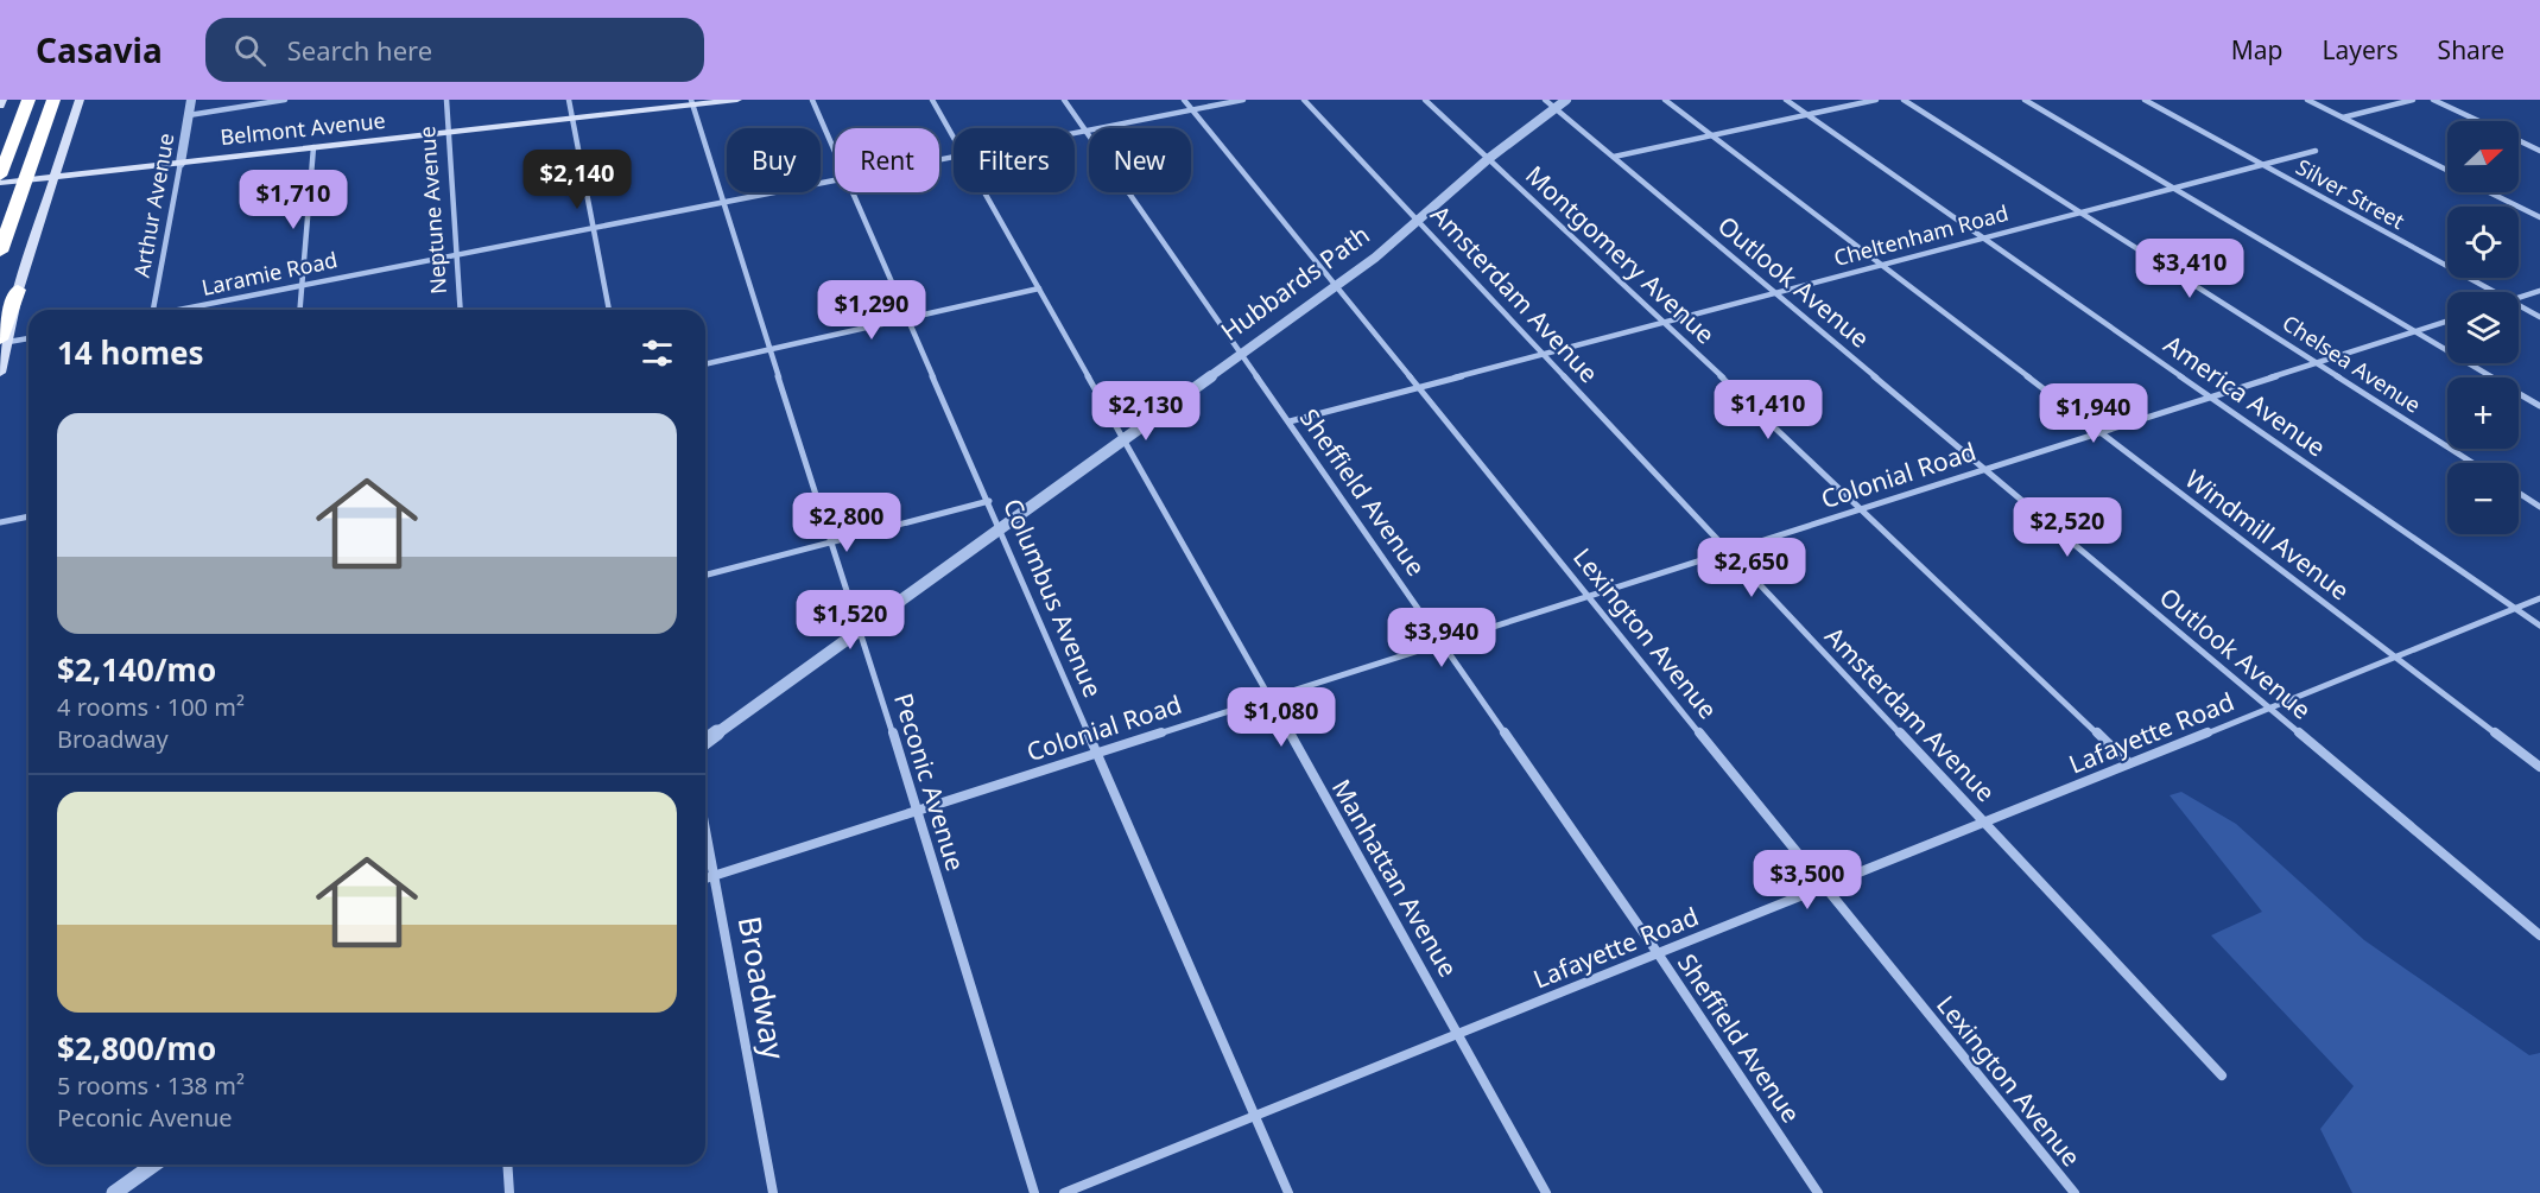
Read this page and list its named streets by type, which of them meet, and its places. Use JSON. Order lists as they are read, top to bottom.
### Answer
{
  "streets": {
    "main road": ["Belmont Avenue"],
    "street": [
      "Silver Street",
      "Arthur Avenue",
      "Neptune Avenue",
      "Cheltenham Road",
      "Montgomery Avenue",
      "Laramie Road",
      "Outlook Avenue",
      "Hubbards Path",
      "Amsterdam Avenue",
      "Chelsea Avenue",
      "America Avenue",
      "Colonial Road",
      "Sheffield Avenue",
      "Windmill Avenue",
      "Columbus Avenue",
      "Lexington Avenue",
      "Lafayette Road",
      "Peconic Avenue",
      "Manhattan Avenue",
      "Broadway"
    ]
  },
  "crossings": [
    ["Belmont Avenue", "Arthur Avenue"],
    ["Belmont Avenue", "Neptune Avenue"],
    ["Belmont Avenue", "Peconic Avenue"],
    ["Silver Street", "Cheltenham Road"],
    ["Neptune Avenue", "Laramie Road"],
    ["Cheltenham Road", "Montgomery Avenue"],
    ["Cheltenham Road", "Outlook Avenue"],
    ["Cheltenham Road", "Amsterdam Avenue"],
    ["Cheltenham Road", "Chelsea Avenue"],
    ["Cheltenham Road", "America Avenue"],
    ["Cheltenham Road", "Sheffield Avenue"],
    ["Cheltenham Road", "Windmill Avenue"],
    ["Cheltenham Road", "Lexington Avenue"],
    ["Montgomery Avenue", "Hubbards Path"],
    ["Montgomery Avenue", "Colonial Road"],
    ["Montgomery Avenue", "Lafayette Road"],
    ["Laramie Road", "Sheffield Avenue"],
    ["Laramie Road", "Lexington Avenue"],
    ["Laramie Road", "Peconic Avenue"],
    ["Outlook Avenue", "Hubbards Path"],
    ["Outlook Avenue", "Colonial Road"],
    ["Outlook Avenue", "Lafayette Road"],
    ["Hubbards Path", "Amsterdam Avenue"],
    ["Hubbards Path", "Sheffield Avenue"],
    ["Hubbards Path", "Columbus Avenue"],
    ["Hubbards Path", "Lexington Avenue"],
    ["Hubbards Path", "Peconic Avenue"],
    ["Hubbards Path", "Manhattan Avenue"],
    ["Amsterdam Avenue", "Colonial Road"],
    ["Amsterdam Avenue", "Lafayette Road"],
    ["Chelsea Avenue", "Colonial Road"],
    ["America Avenue", "Colonial Road"],
    ["America Avenue", "Lafayette Road"],
    ["Colonial Road", "Sheffield Avenue"],
    ["Colonial Road", "Windmill Avenue"],
    ["Colonial Road", "Columbus Avenue"],
    ["Colonial Road", "Lexington Avenue"],
    ["Colonial Road", "Peconic Avenue"],
    ["Colonial Road", "Manhattan Avenue"],
    ["Colonial Road", "Broadway"],
    ["Sheffield Avenue", "Lafayette Road"],
    ["Windmill Avenue", "Lafayette Road"],
    ["Columbus Avenue", "Lafayette Road"],
    ["Lexington Avenue", "Lafayette Road"],
    ["Lafayette Road", "Manhattan Avenue"]
  ],
  "north": "right",
  "page": {
    "header": "Casavia",
    "search": "Search here",
    "nav": ["Map", "Layers", "Share"],
    "map_buttons": ["+", "−"],
    "chip": [
      "Buy",
      "Rent",
      "Filters",
      "New"
    ],
    "price": [
      "$2,140",
      "$1,710",
      "$3,410",
      "$1,290",
      "$1,410",
      "$2,130",
      "$1,940",
      "$2,800",
      "$2,520",
      "$2,650",
      "$1,520",
      "$3,940",
      "$1,080",
      "$3,500"
    ],
    "heading": "14 homes",
    "list": [
      {
        "name": "$2,140/mo",
        "note": "4 rooms · 100 m² · Broadway"
      },
      {
        "name": "$2,800/mo",
        "note": "5 rooms · 138 m² · Peconic Avenue"
      }
    ]
  }
}
